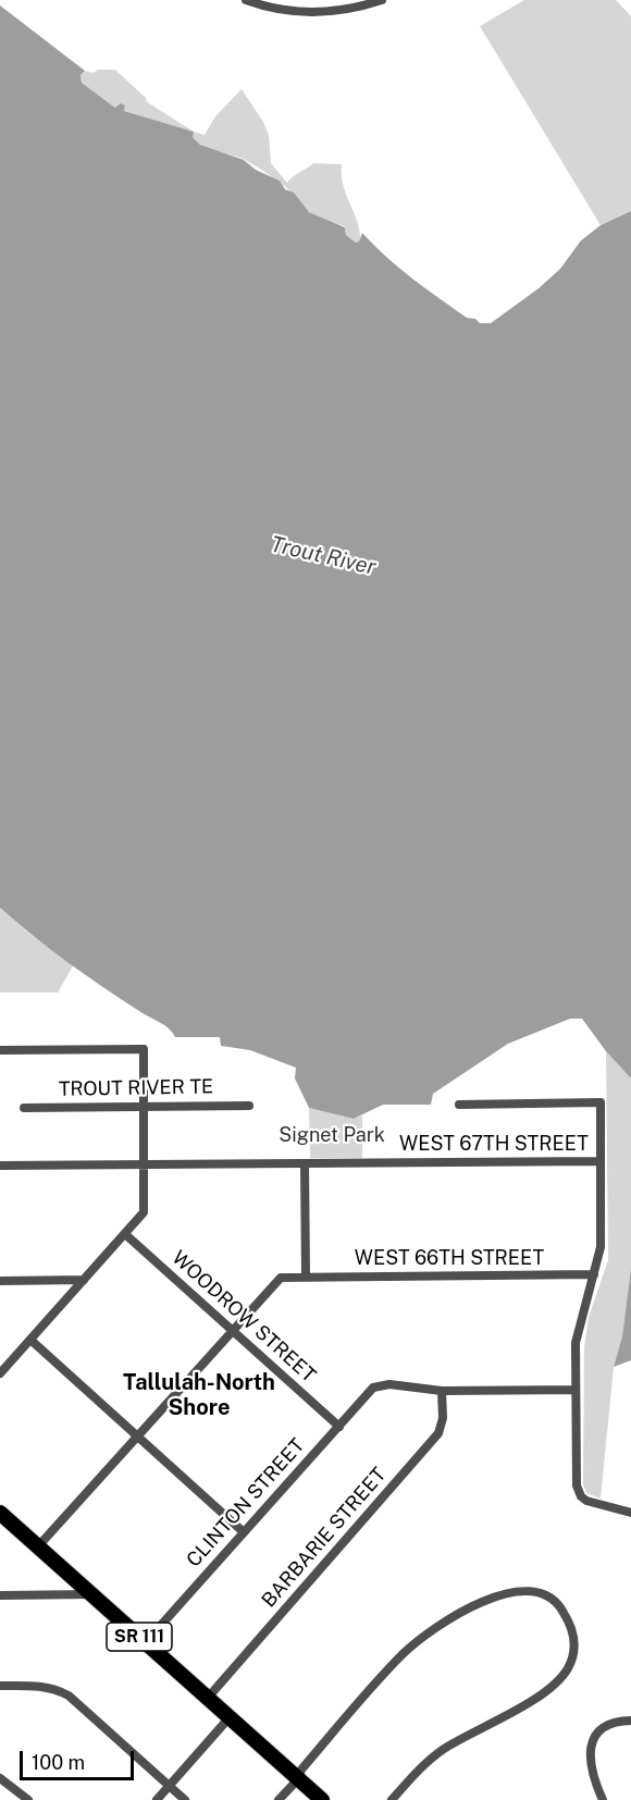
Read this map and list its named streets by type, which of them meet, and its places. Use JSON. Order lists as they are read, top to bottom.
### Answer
{
  "streets": {
    "main road": ["SR 111"],
    "street": [
      "TROUT RIVER TE",
      "WEST 67TH STREET",
      "WEST 66TH STREET",
      "WOODROW STREET",
      "CLINTON STREET",
      "BARBARIE STREET"
    ]
  },
  "crossings": [
    ["WEST 67TH STREET", "WEST 66TH STREET"],
    ["WEST 66TH STREET", "WOODROW STREET"],
    ["WEST 66TH STREET", "SR 111"],
    ["WOODROW STREET", "CLINTON STREET"],
    ["CLINTON STREET", "BARBARIE STREET"],
    ["CLINTON STREET", "SR 111"],
    ["BARBARIE STREET", "SR 111"]
  ],
  "districts": ["Tallulah-North Shore"],
  "water": ["Trout River"],
  "parks": ["Signet Park"],
  "scale_bar": "100 m"
}
